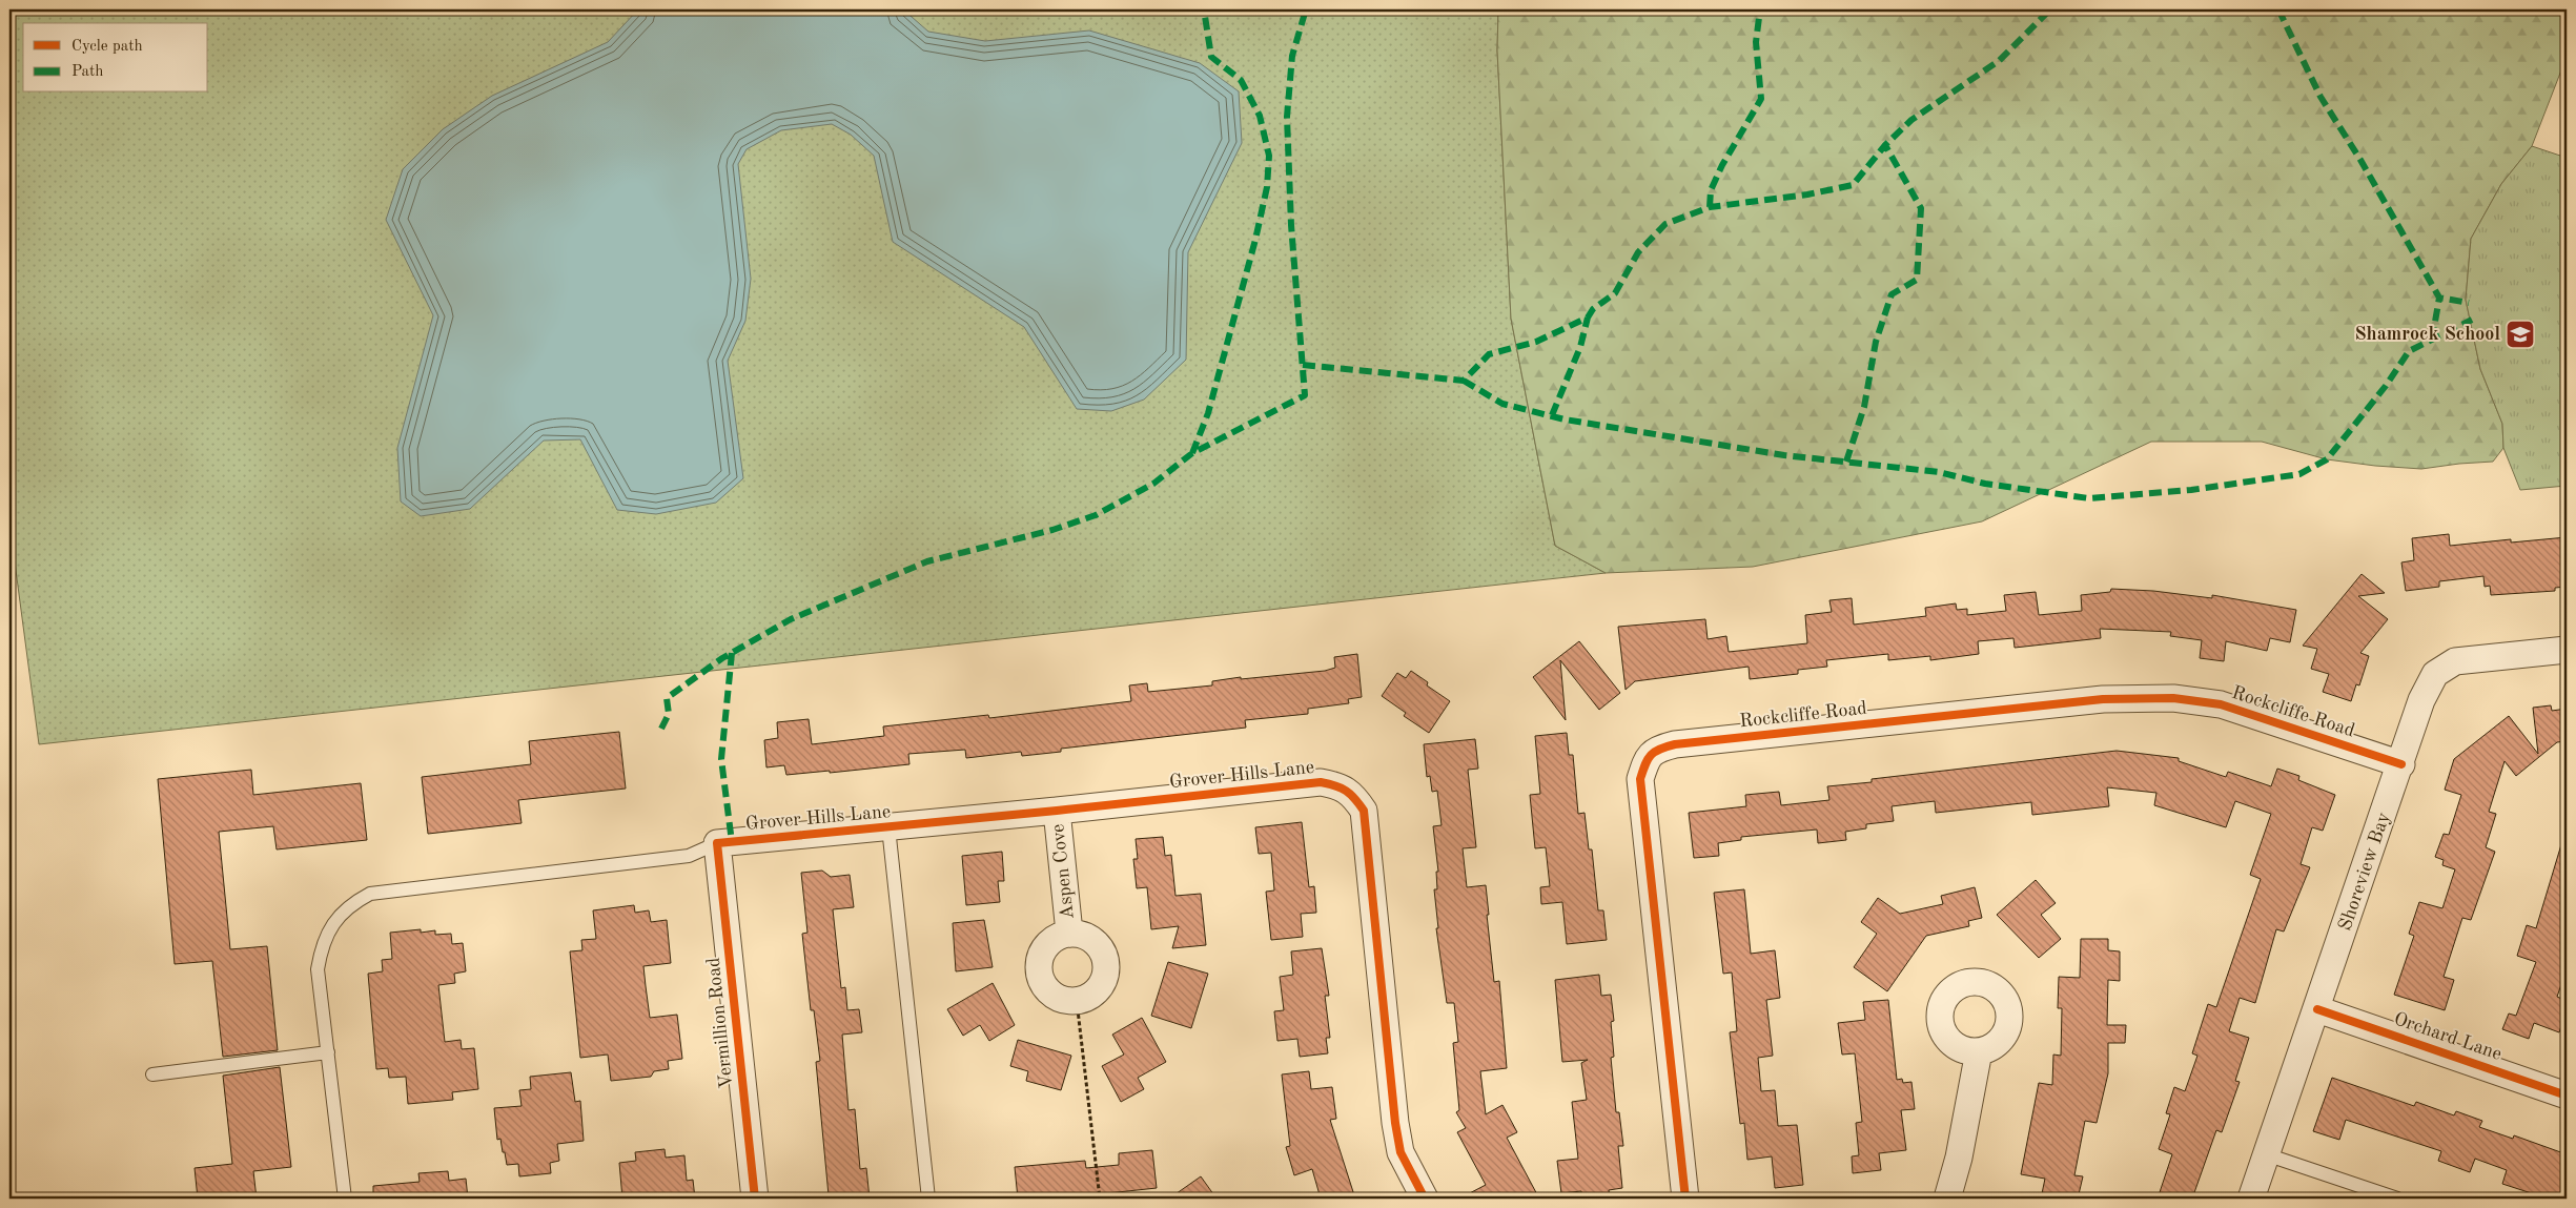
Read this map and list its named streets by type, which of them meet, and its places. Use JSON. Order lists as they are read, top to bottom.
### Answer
{
  "streets": {
    "street": [
      "Rockcliffe Road",
      "Grover Hills Lane",
      "Aspen Cove",
      "Shoreview Bay",
      "Vermillion Road",
      "Orchard Lane"
    ]
  },
  "crossings": [
    ["Rockcliffe Road", "Shoreview Bay"],
    ["Grover Hills Lane", "Aspen Cove"],
    ["Grover Hills Lane", "Vermillion Road"],
    ["Shoreview Bay", "Orchard Lane"]
  ],
  "places": {
    "school or university": ["Shamrock School"]
  },
  "legend": ["Cycle path", "Path"]
}
